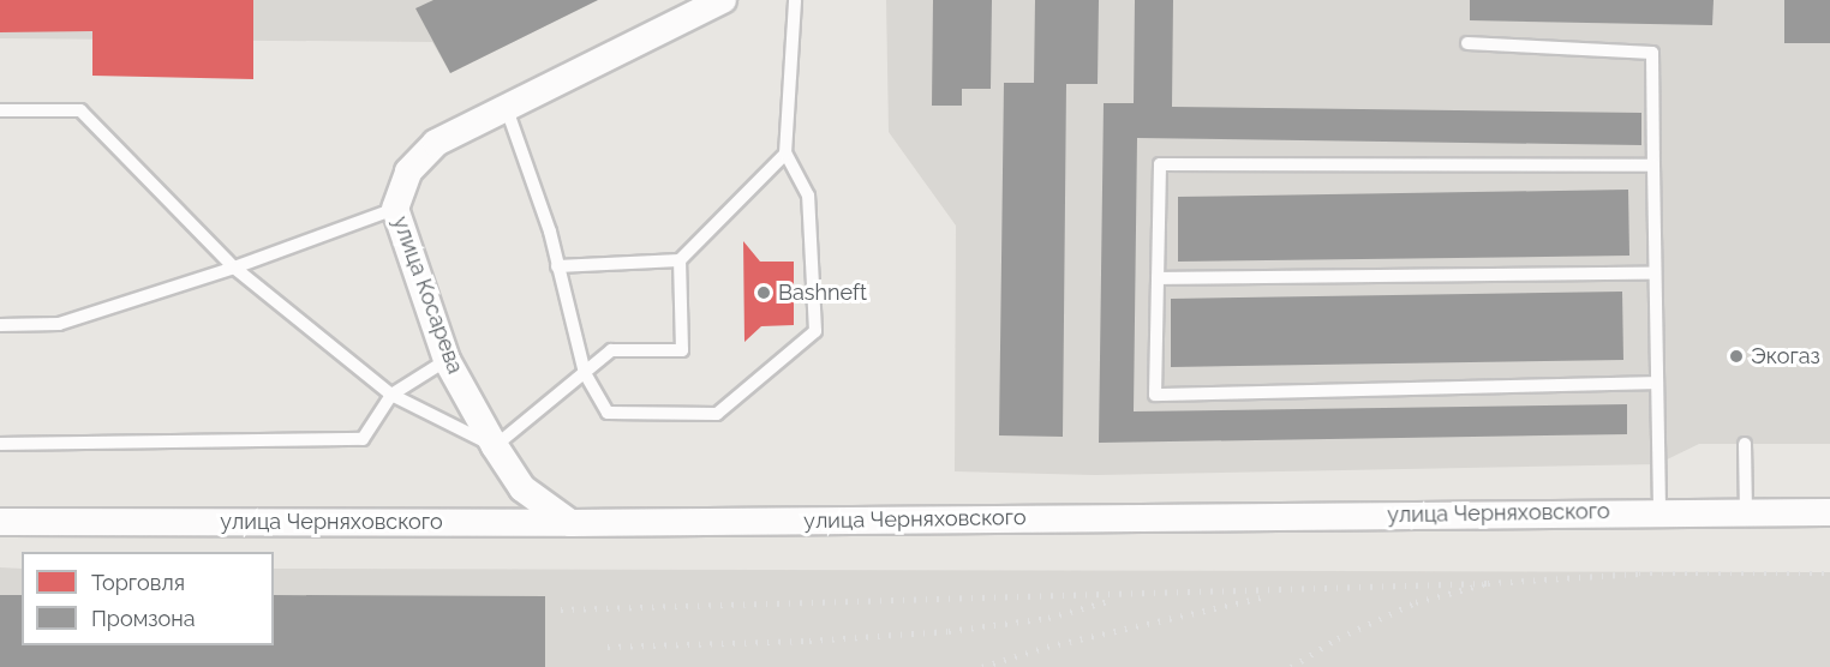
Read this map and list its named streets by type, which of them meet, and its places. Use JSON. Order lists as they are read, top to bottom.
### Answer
{
  "streets": {
    "street": ["улица Косарева", "улица Черняховского"]
  },
  "crossings": [
    ["улица Косарева", "улица Черняховского"]
  ],
  "places": ["Bashneft", "Экогаз"],
  "legend": ["Торговля", "Промзона"]
}
